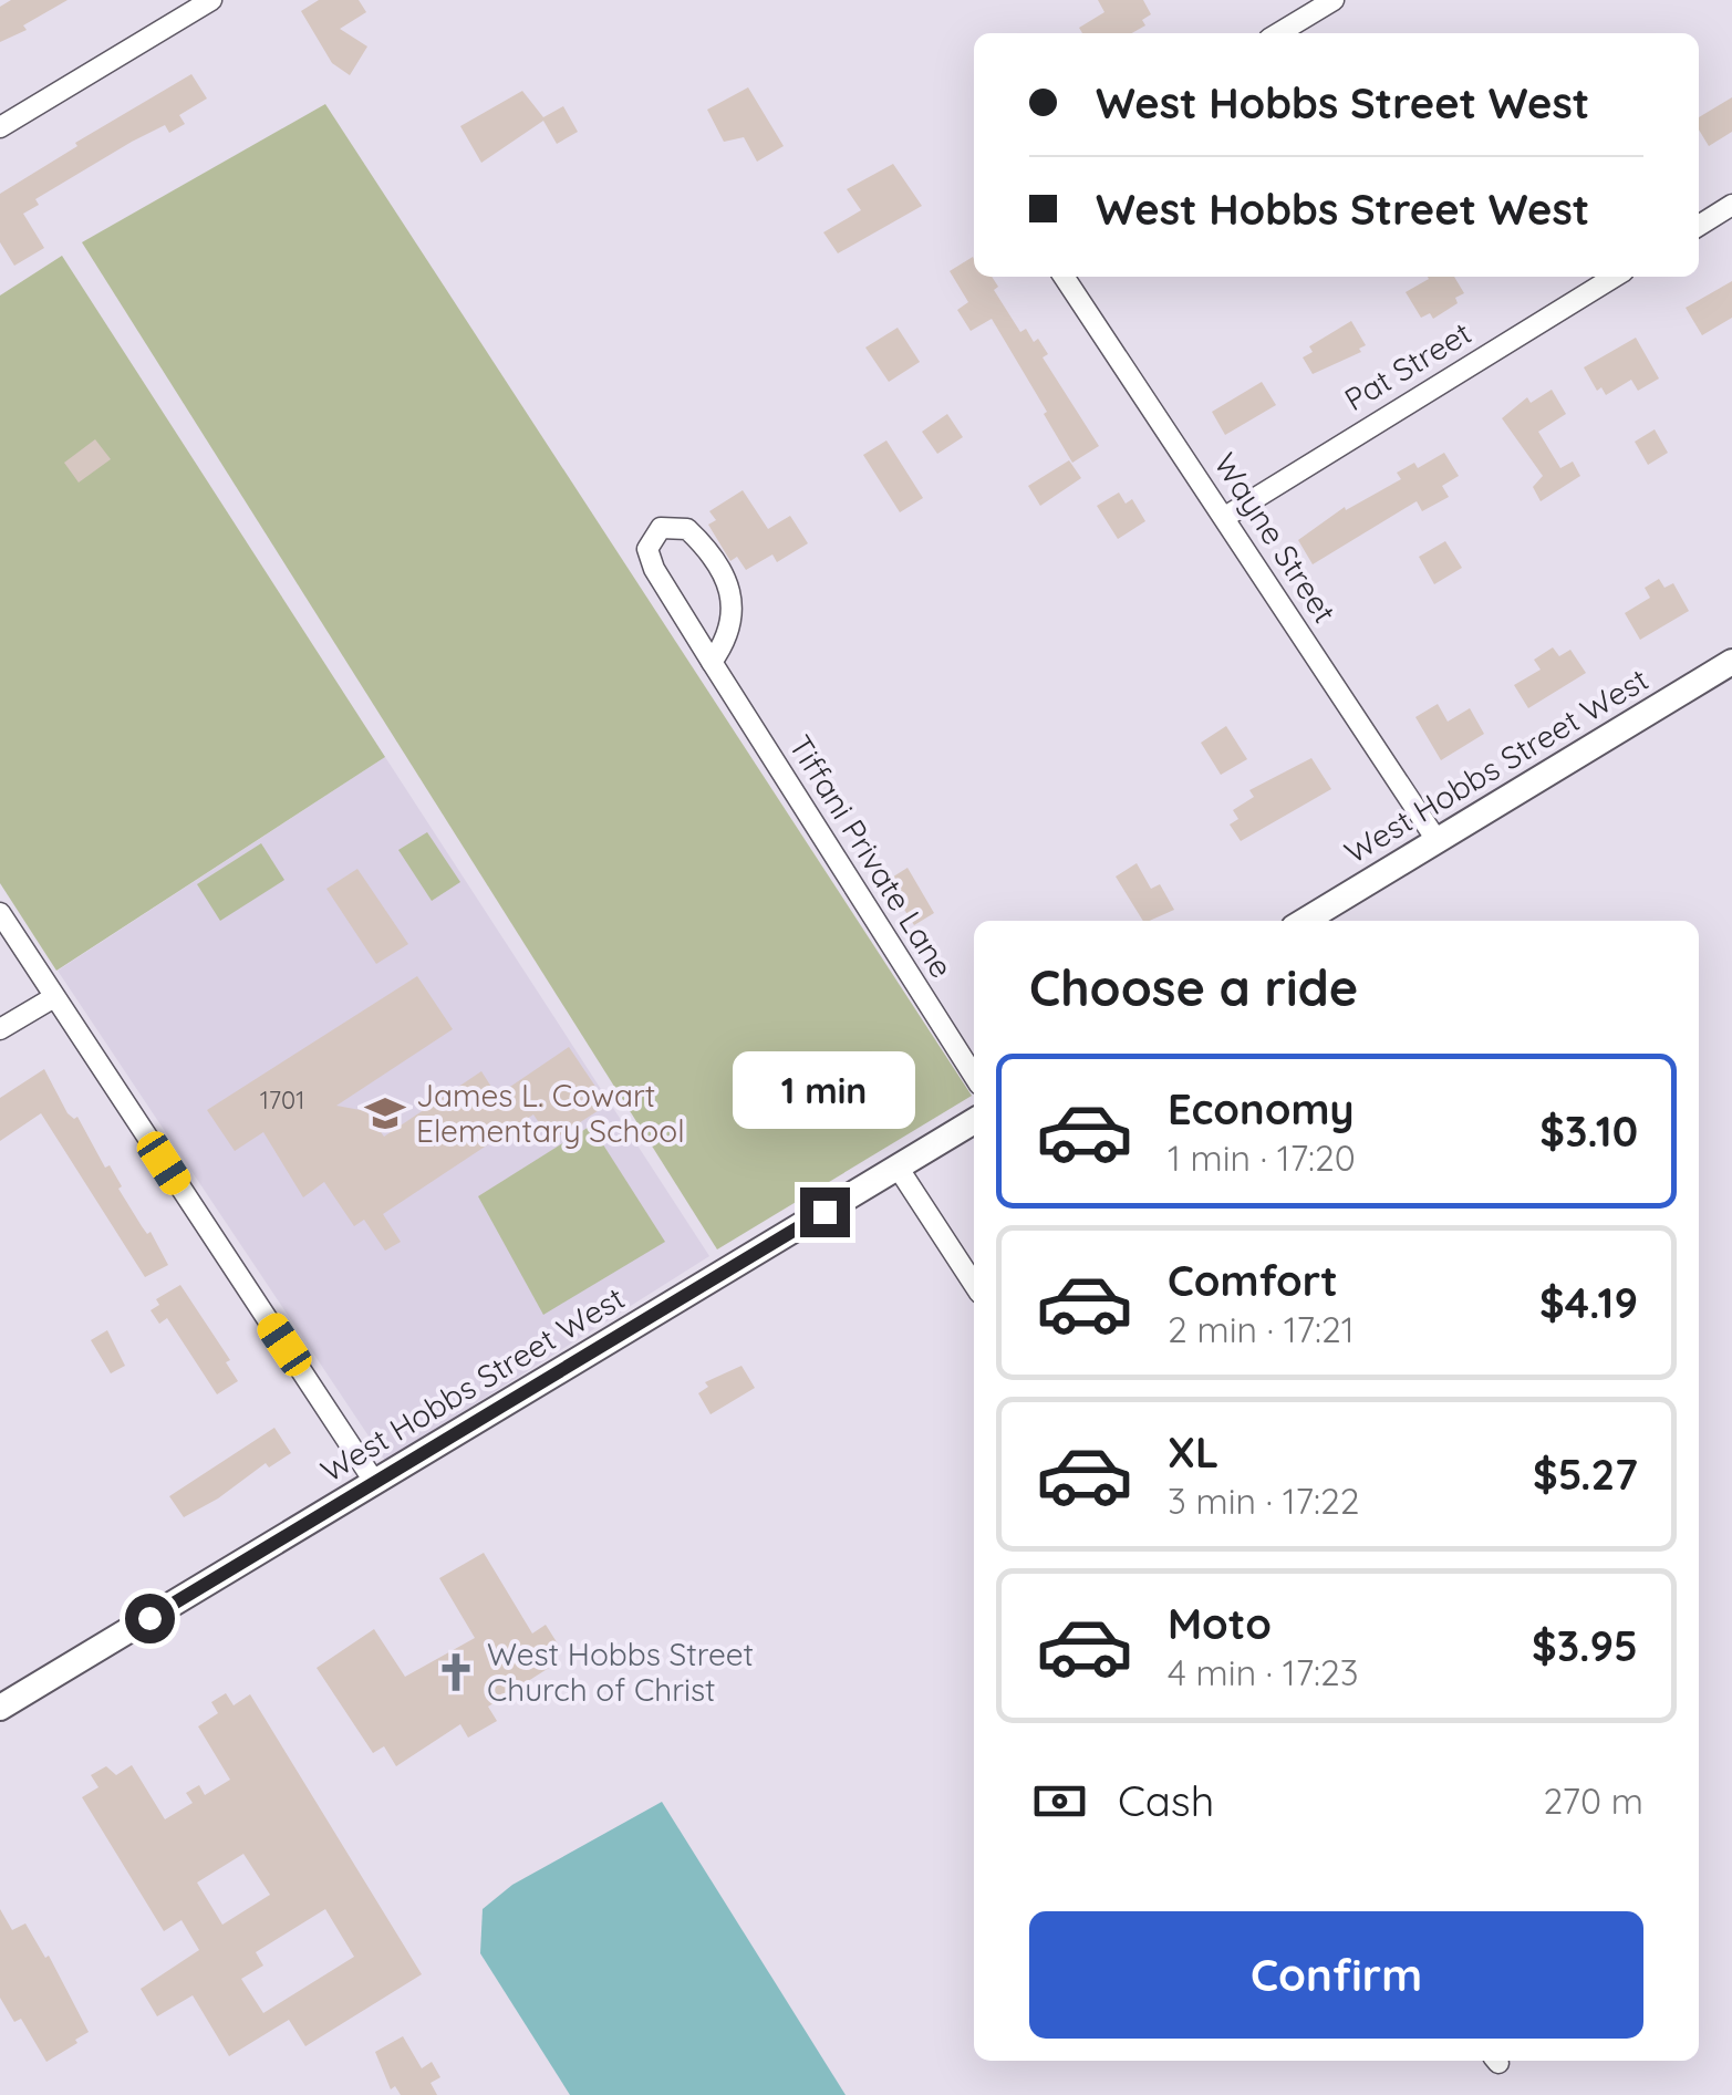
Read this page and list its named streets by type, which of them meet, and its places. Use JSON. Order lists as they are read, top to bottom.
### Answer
{
  "streets": {
    "street": [
      "Pat Street",
      "Wayne Street",
      "West Hobbs Street West",
      "Tiffani Private Lane"
    ]
  },
  "crossings": [
    ["Pat Street", "Wayne Street"],
    ["Wayne Street", "West Hobbs Street West"]
  ],
  "places": {
    "school or university": ["James L. Cowart Elementary School"],
    "church": ["West Hobbs Street Church of Christ"]
  },
  "house_numbers": ["1701"],
  "page": {
    "banner": ["West Hobbs Street West", "West Hobbs Street West"],
    "heading": "Choose a ride",
    "bubble": "1 min",
    "list": [
      {
        "name": "Economy",
        "note": "1 min · 17:20",
        "value": "$3.10"
      },
      {
        "name": "Comfort",
        "note": "2 min · 17:21",
        "value": "$4.19"
      },
      {
        "name": "XL",
        "note": "3 min · 17:22",
        "value": "$5.27"
      },
      {
        "name": "Moto",
        "note": "4 min · 17:23",
        "value": "$3.95"
      }
    ],
    "pay": ["Cash", "270 m"],
    "buttons": "Confirm"
  }
}
